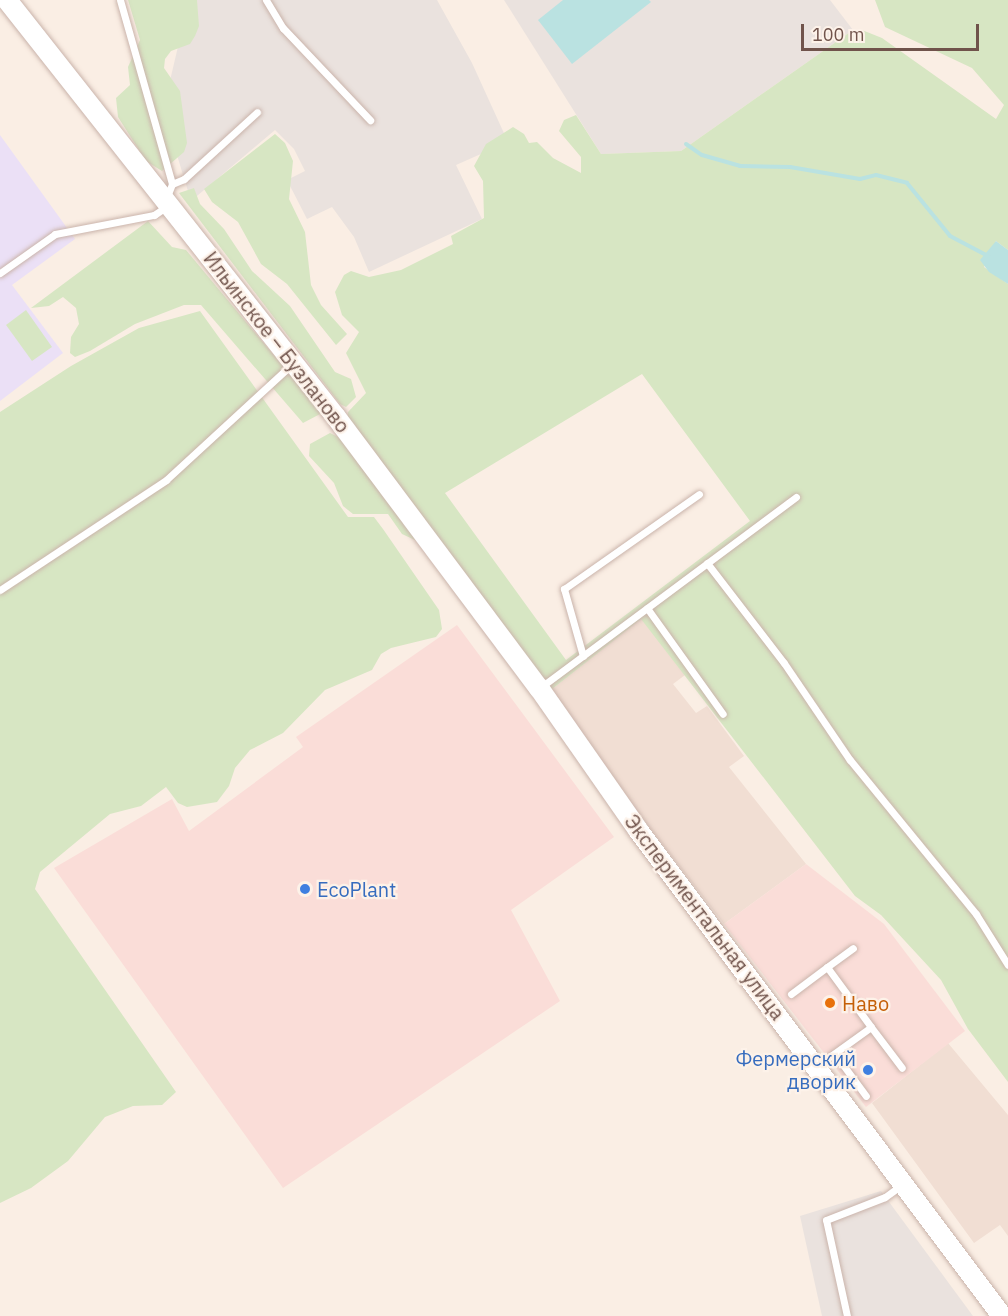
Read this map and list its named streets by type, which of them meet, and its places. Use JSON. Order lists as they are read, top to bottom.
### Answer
{
  "streets": {
    "street": ["Ильинское – Бузланово", "Экспериментальная улица"]
  },
  "crossings": [
    ["Ильинское – Бузланово", "Экспериментальная улица"]
  ],
  "places": ["EcoPlant", "Наво", "Фермерский дворик"],
  "scale_bar": "100 m"
}
